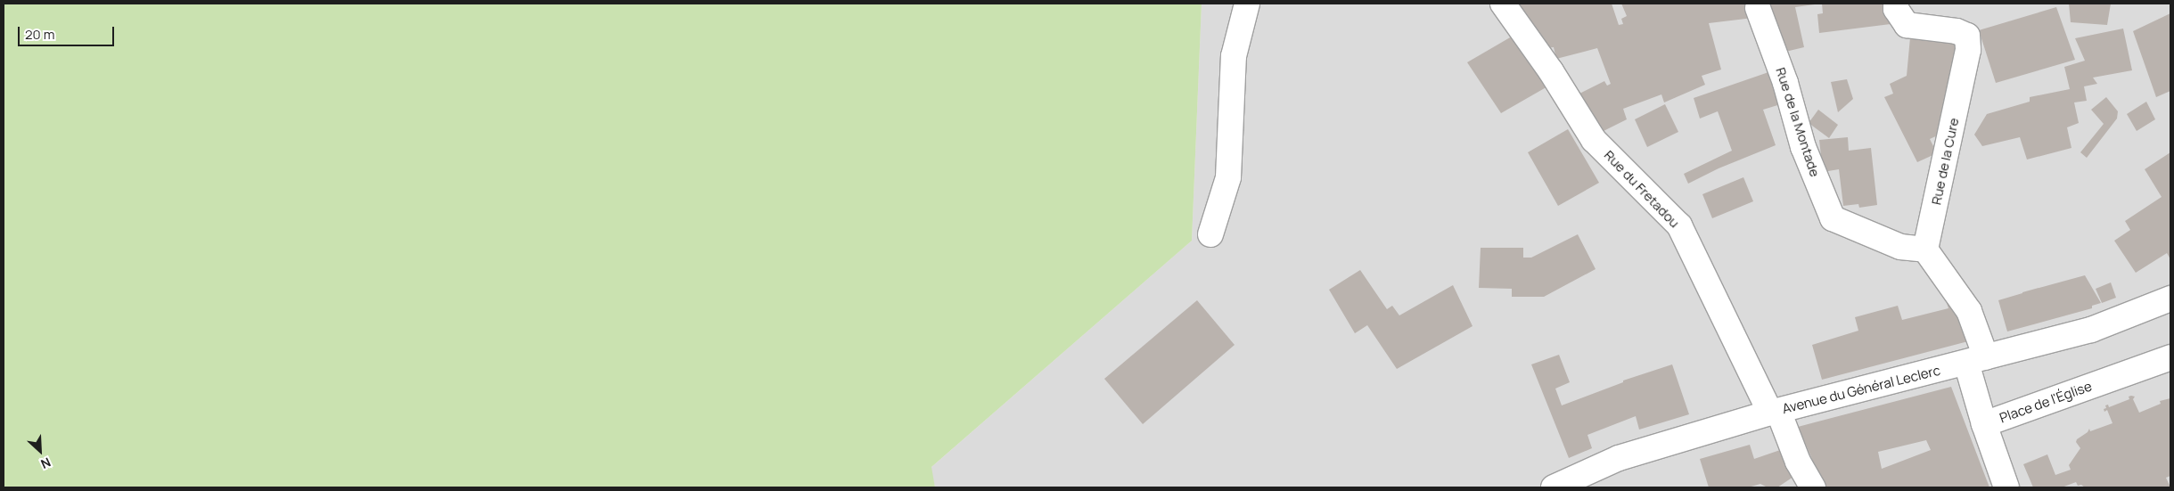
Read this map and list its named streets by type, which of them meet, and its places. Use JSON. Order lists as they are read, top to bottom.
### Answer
{
  "streets": {
    "street": [
      "Rue de la Montade",
      "Rue de la Cure",
      "Rue du Fretadou",
      "Avenue du Général Leclerc",
      "Place de l'Église"
    ]
  },
  "crossings": [
    ["Rue de la Montade", "Rue de la Cure"],
    ["Rue du Fretadou", "Avenue du Général Leclerc"]
  ],
  "scale_bar": "20 m",
  "north": "bottom right"
}
